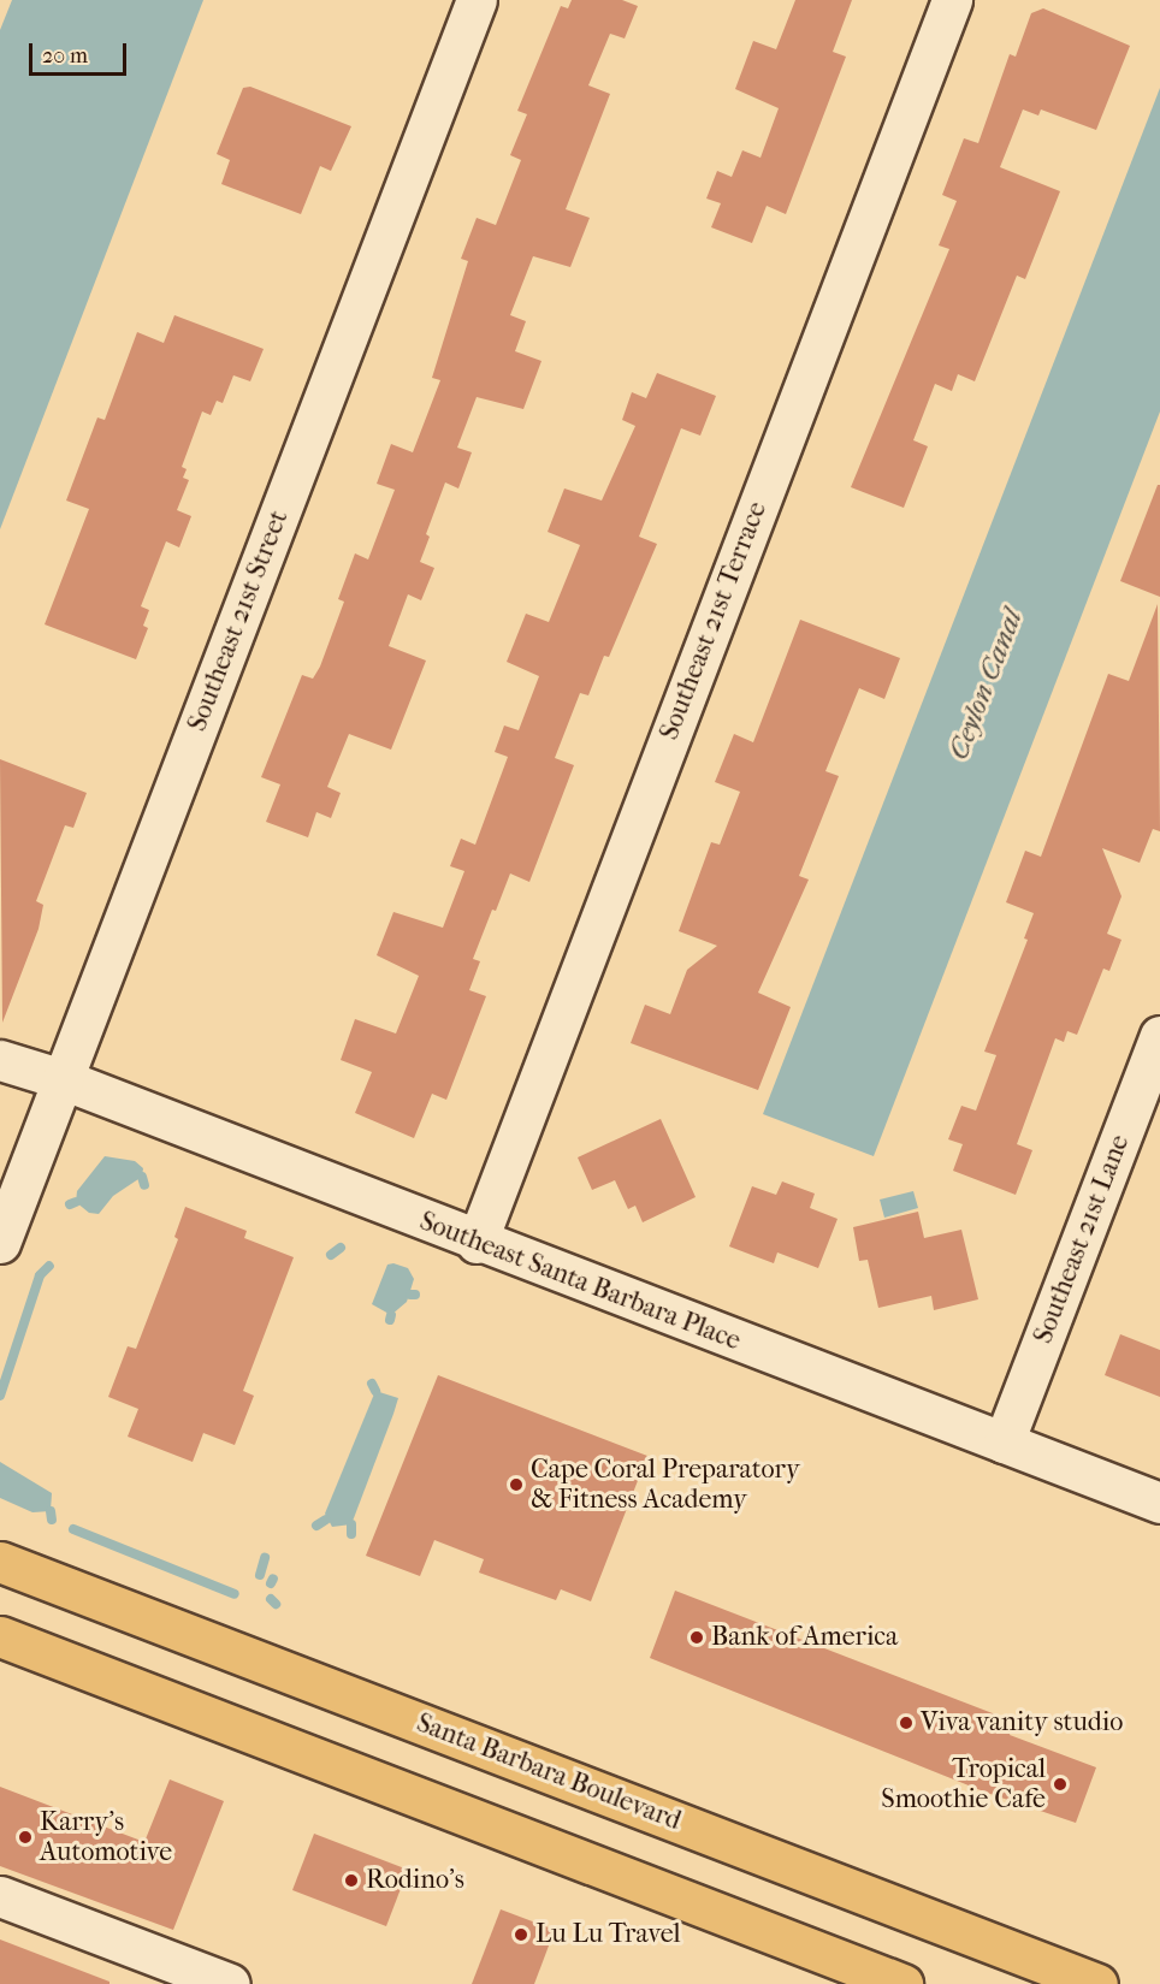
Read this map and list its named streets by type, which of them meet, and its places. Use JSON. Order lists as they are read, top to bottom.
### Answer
{
  "streets": {
    "main road": ["Santa Barbara Boulevard"],
    "street": [
      "Southeast 21st Street",
      "Southeast 21st Terrace",
      "Southeast 21st Lane",
      "Southeast Santa Barbara Place"
    ]
  },
  "crossings": [
    ["Southeast 21st Street", "Southeast Santa Barbara Place"],
    ["Southeast 21st Terrace", "Southeast Santa Barbara Place"],
    ["Southeast 21st Lane", "Southeast Santa Barbara Place"]
  ],
  "water": ["Ceylon Canal"],
  "places": [
    "Cape Coral Preparatory & Fitness Academy",
    "Bank of America",
    "Viva vanity studio",
    "Tropical Smoothie Cafe",
    "Karry's Automotive",
    "Rodino's",
    "Lu Lu Travel"
  ],
  "scale_bar": "20 m"
}
